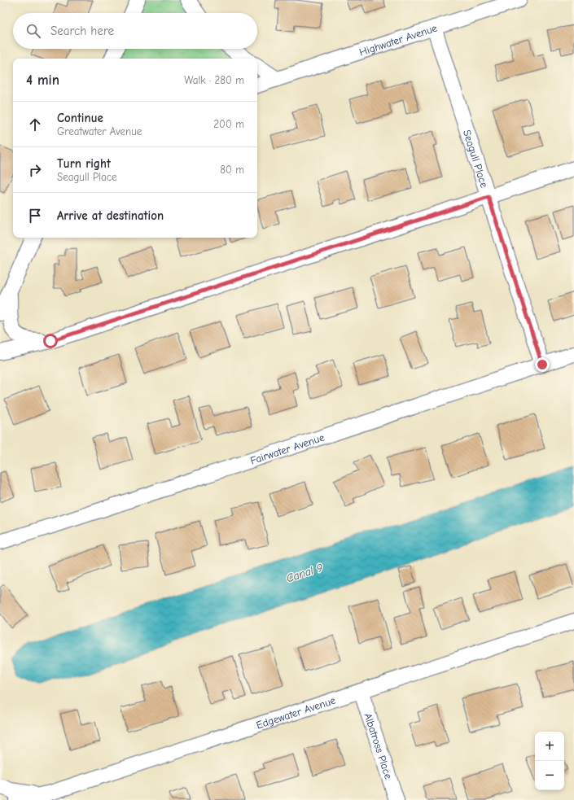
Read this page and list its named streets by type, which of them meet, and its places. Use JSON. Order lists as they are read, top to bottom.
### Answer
{
  "streets": {
    "street": [
      "Highwater Avenue",
      "Seagull Place",
      "Fairwater Avenue",
      "Edgewater Avenue",
      "Albatross Place"
    ]
  },
  "crossings": [
    ["Highwater Avenue", "Seagull Place"],
    ["Seagull Place", "Fairwater Avenue"],
    ["Edgewater Avenue", "Albatross Place"]
  ],
  "water": ["Canal 9"],
  "page": {
    "search": "Search here",
    "heading": ["4 min", "Walk · 280 m"],
    "list": [
      ["Continue", "Greatwater Avenue", "200 m"],
      ["Turn right", "Seagull Place", "80 m"],
      "Arrive at destination"
    ],
    "map_buttons": ["+", "−"]
  }
}
